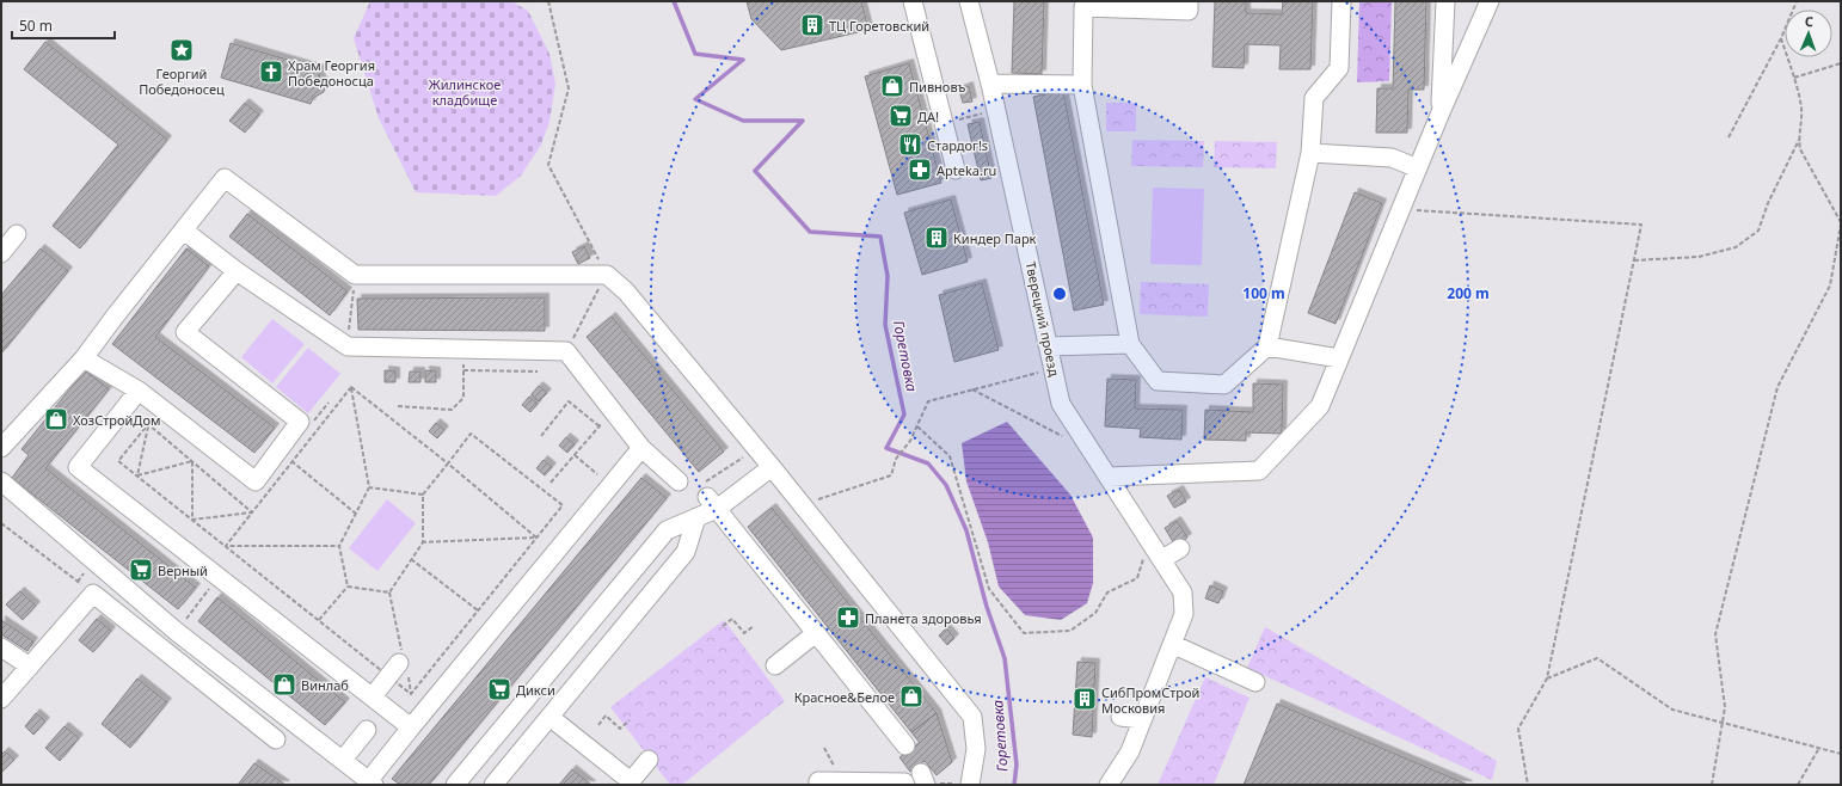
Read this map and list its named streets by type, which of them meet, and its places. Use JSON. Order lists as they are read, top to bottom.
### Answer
{
  "streets": {
    "lane": ["Тверецкий проезд"]
  },
  "water": ["Горетовка"],
  "parks": ["Жилинское кладбище"],
  "places": {
    "building": ["ТЦ Горетовский", "Киндер Парк", "СибПромСтрой Московия"],
    "place": ["Георгий Победоносец"],
    "church": ["Храм Георгия Победоносца"],
    "shop": [
      "Пивновъ",
      "ХозСтройДом",
      "Винлаб",
      "Красное&Белое"
    ],
    "supermarket": ["ДА!", "Верный", "Дикси"],
    "restaurant": ["Стардог!s"],
    "pharmacy": ["Apteka.ru", "Планета здоровья"]
  },
  "scale_bar": "50 m",
  "north": "top",
  "rings": ["100 m", "200 m"]
}
